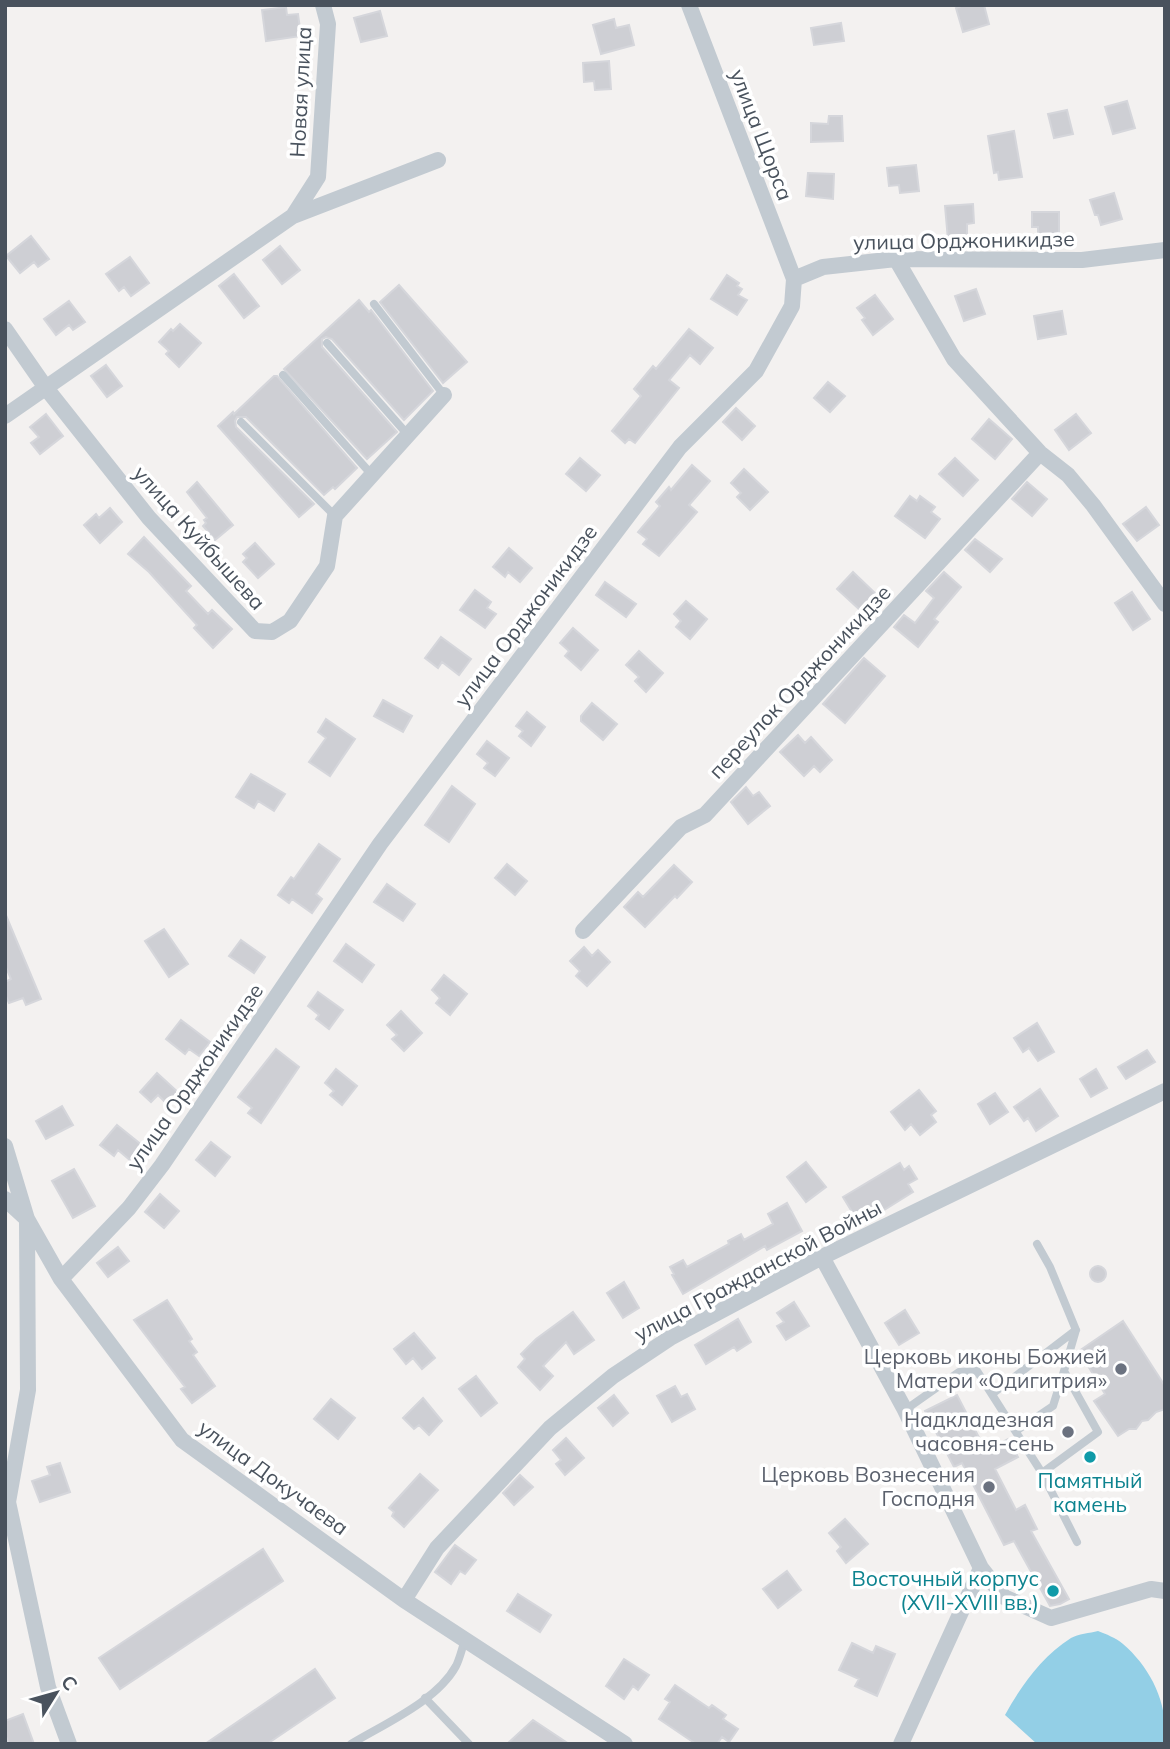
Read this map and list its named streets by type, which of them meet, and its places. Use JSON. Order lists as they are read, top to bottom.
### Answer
{
  "streets": {
    "street": [
      "Новая улица",
      "улица Щорса",
      "улица Орджоникидзе",
      "улица Куйбышева",
      "переулок Орджоникидзе",
      "улица Гражданской Войны",
      "улица Докучаева"
    ]
  },
  "crossings": [
    ["улица Щорса", "улица Орджоникидзе"],
    ["улица Орджоникидзе", "улица Докучаева"],
    ["улица Гражданской Войны", "улица Докучаева"]
  ],
  "places": [
    "Церковь иконы Божией Матери «Одигитрия»",
    "Надкладезная часовня-сень",
    "Памятный камень",
    "Церковь Вознесения Господня",
    "Восточный корпус (XVII-XVIII вв.)"
  ],
  "north": "top right"
}
